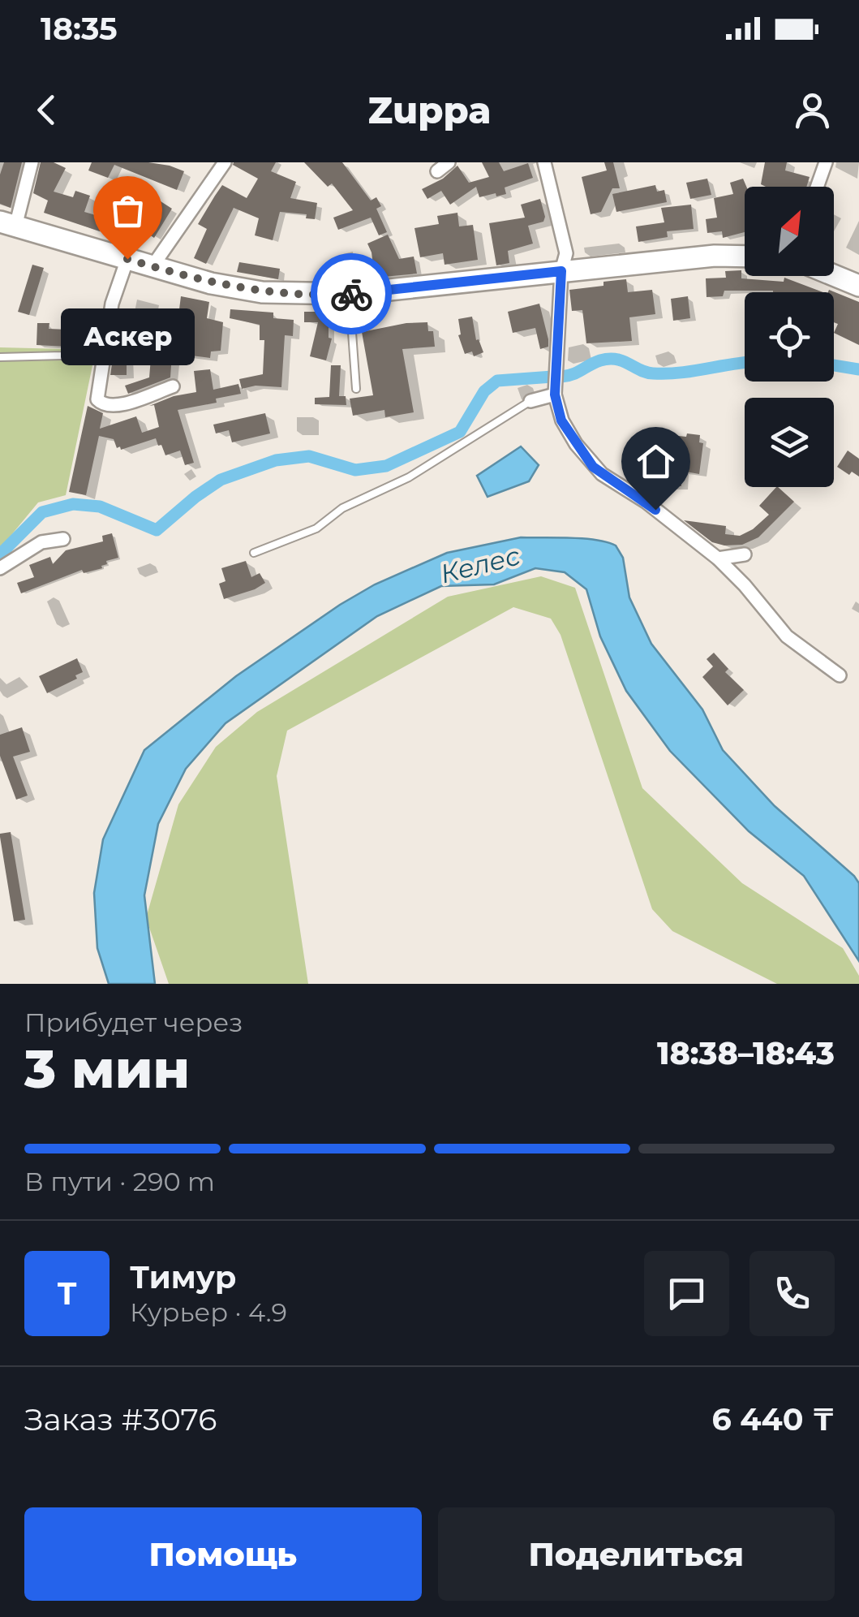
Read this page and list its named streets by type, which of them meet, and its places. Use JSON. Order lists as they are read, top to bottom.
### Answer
{
  "water": ["Келес"],
  "places": ["Аскер"],
  "north": "top right",
  "page": {
    "status": "18:35",
    "header": "Zuppa",
    "bubble": "Аскер",
    "heading": ["3 мин", "Прибудет через", "18:38–18:43"],
    "panel": [
      "Тимур",
      "Курьер · 4.9",
      "Заказ #3076",
      "6 440 ₸"
    ],
    "bar": "В пути · 290 m",
    "round": "Т",
    "buttons": ["Помощь", "Поделиться"]
  }
}
